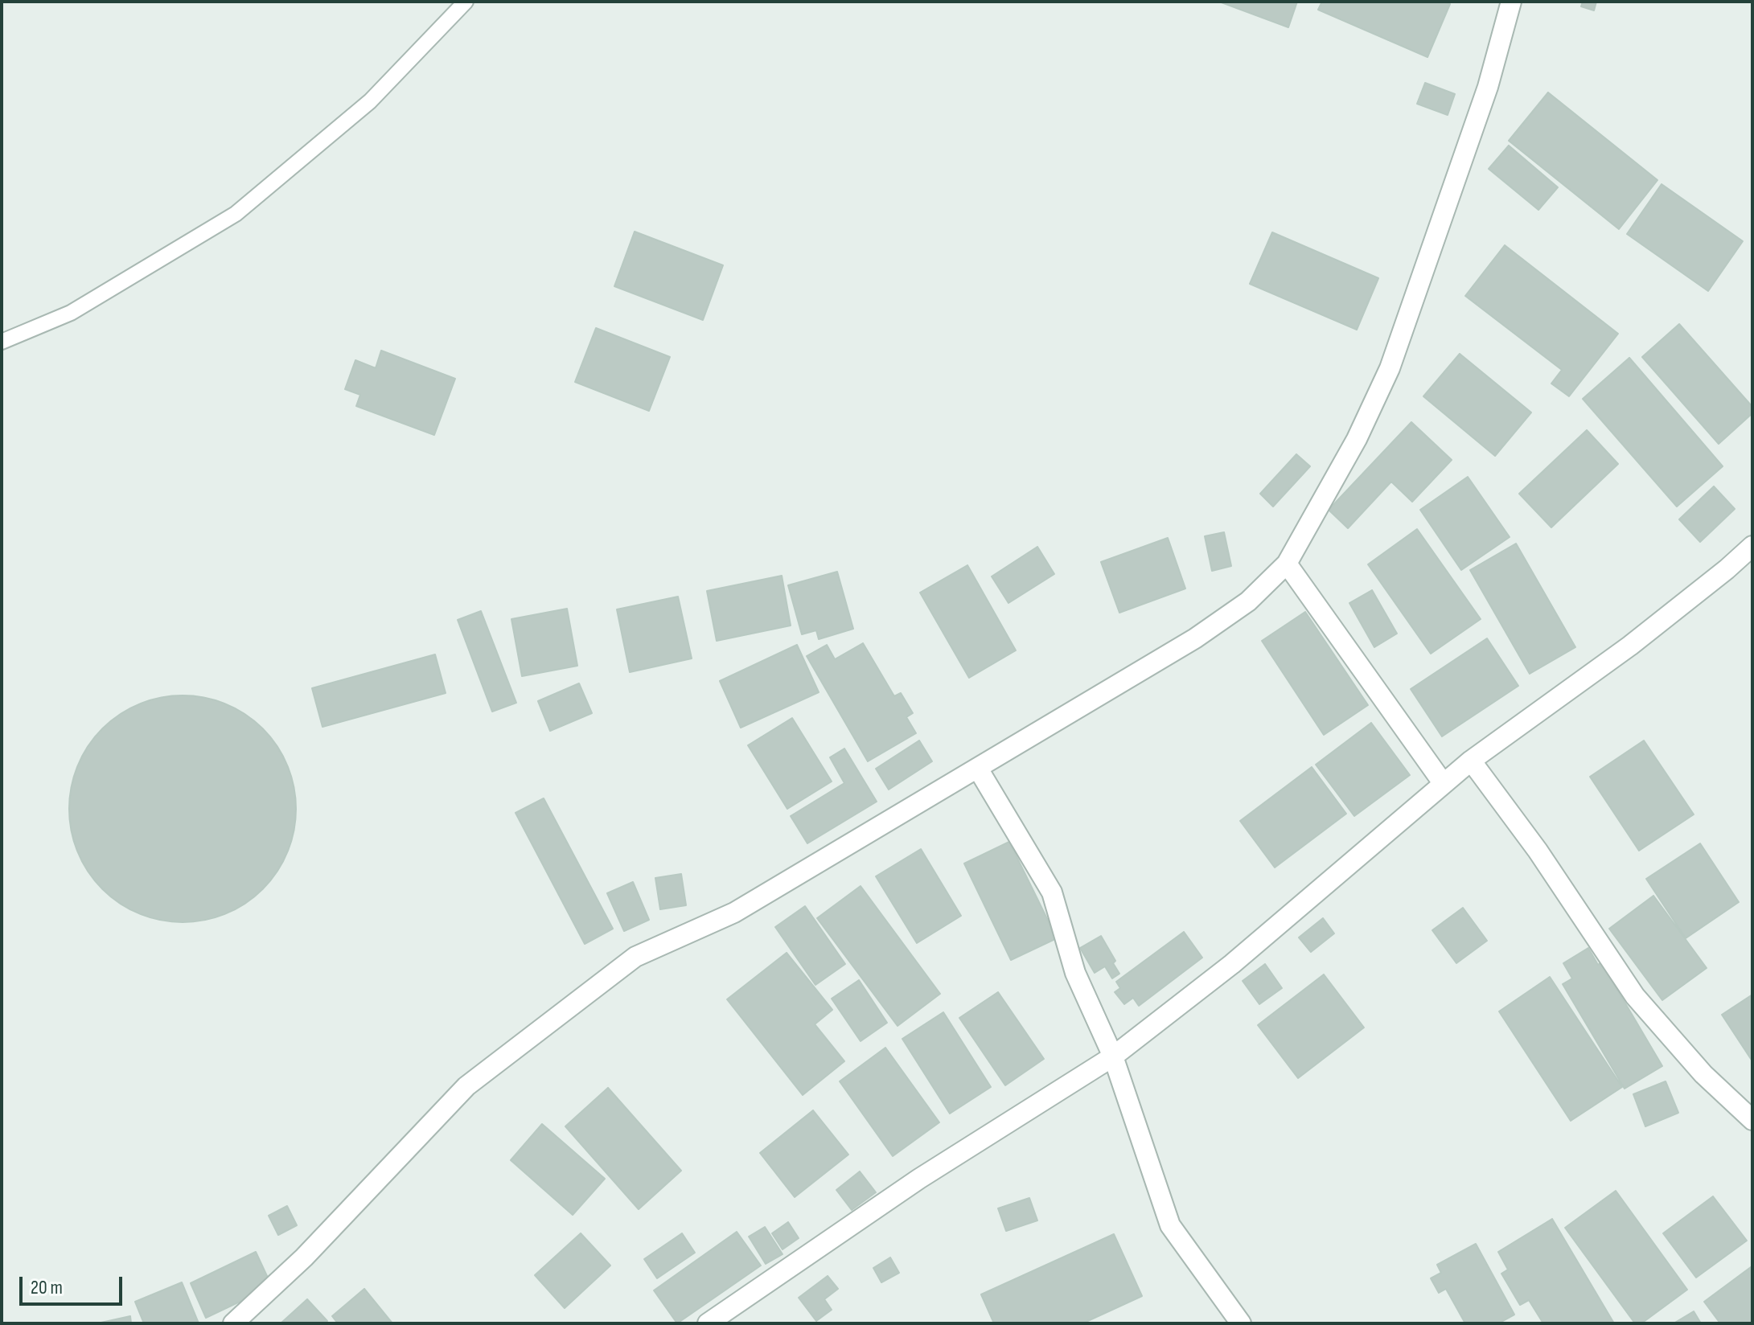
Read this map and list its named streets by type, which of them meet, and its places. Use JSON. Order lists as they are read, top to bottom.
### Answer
{
  "scale_bar": "20 m"
}
